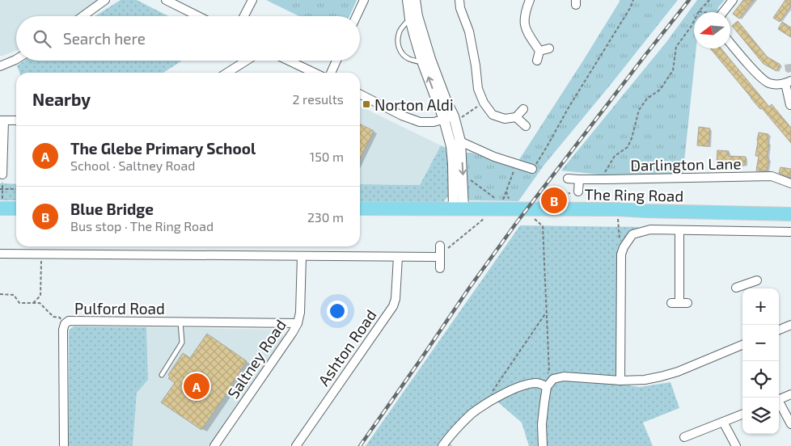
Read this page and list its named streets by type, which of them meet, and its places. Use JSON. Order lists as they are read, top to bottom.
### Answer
{
  "streets": {
    "main road": ["The Ring Road"],
    "street": [
      "Darlington Lane",
      "Pulford Road",
      "Ashton Road",
      "Saltney Road"
    ]
  },
  "crossings": [
    ["Pulford Road", "Saltney Road"]
  ],
  "places": {
    "transit": ["Norton Aldi"]
  },
  "north": "left",
  "page": {
    "search": "Search here",
    "heading": ["Nearby", "2 results"],
    "list": [
      {
        "mark": "A",
        "name": "The Glebe Primary School",
        "note": "School · Saltney Road",
        "value": "150 m"
      },
      {
        "mark": "B",
        "name": "Blue Bridge",
        "note": "Bus stop · The Ring Road",
        "value": "230 m"
      }
    ],
    "pins": ["B", "A"],
    "map_buttons": ["+", "−"]
  }
}
